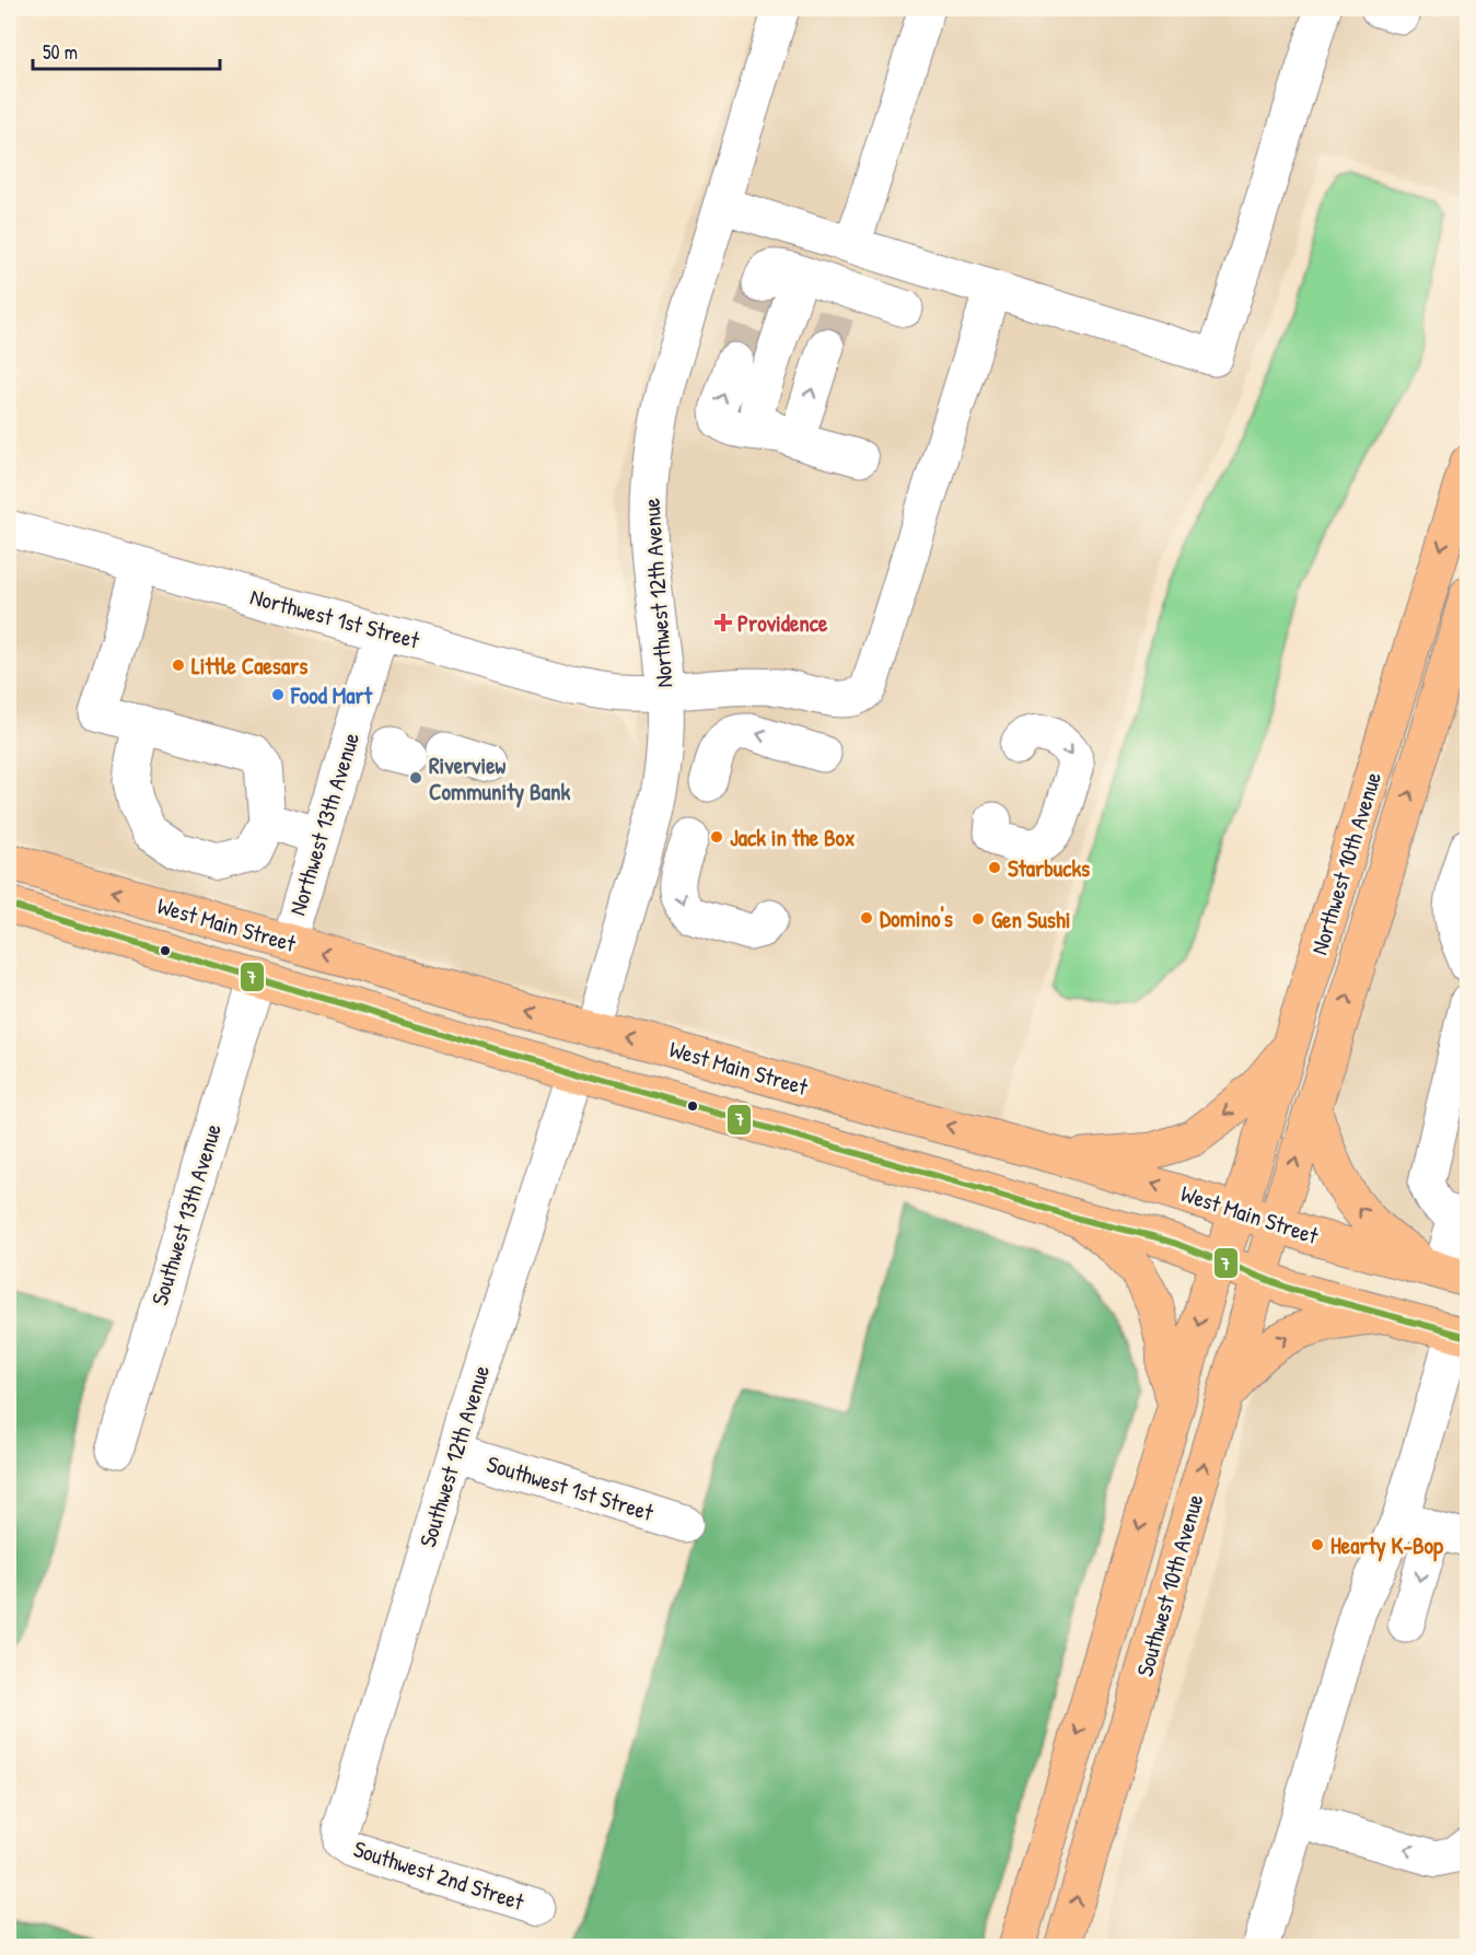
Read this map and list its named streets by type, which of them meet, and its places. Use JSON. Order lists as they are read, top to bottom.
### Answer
{
  "streets": {
    "main road": ["Northwest 10th Avenue", "West Main Street", "Southwest 10th Avenue"],
    "street": [
      "Northwest 12th Avenue",
      "Northwest 1st Street",
      "Northwest 13th Avenue",
      "Southwest 13th Avenue",
      "Southwest 12th Avenue",
      "Southwest 1st Street",
      "Southwest 2nd Street"
    ]
  },
  "crossings": [
    ["Northwest 12th Avenue", "Northwest 1st Street"],
    ["Northwest 12th Avenue", "West Main Street"],
    ["Northwest 1st Street", "Northwest 13th Avenue"],
    ["Northwest 13th Avenue", "West Main Street"],
    ["Northwest 10th Avenue", "West Main Street"],
    ["Northwest 10th Avenue", "Southwest 10th Avenue"],
    ["West Main Street", "Southwest 13th Avenue"],
    ["West Main Street", "Southwest 12th Avenue"],
    ["West Main Street", "Southwest 10th Avenue"],
    ["Southwest 12th Avenue", "Southwest 1st Street"],
    ["Southwest 12th Avenue", "Southwest 2nd Street"]
  ],
  "places": {
    "health": ["Providence"],
    "other": [
      "Little Caesars",
      "Food Mart",
      "Riverview Community Bank",
      "Jack in the Box",
      "Starbucks",
      "Domino's",
      "Gen Sushi",
      "Hearty K-Bop"
    ]
  },
  "lines": ["transit line 7"],
  "scale_bar": "50 m"
}
